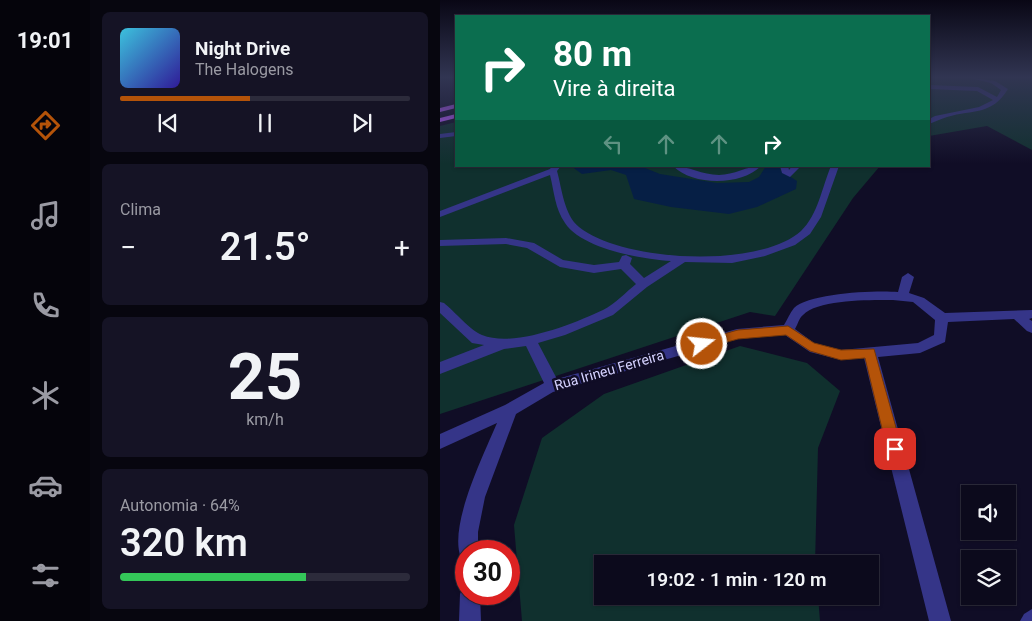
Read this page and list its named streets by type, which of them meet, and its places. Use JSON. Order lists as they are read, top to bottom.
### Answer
{
  "streets": {
    "street": ["Rua Irineu Ferreira"]
  },
  "page": {
    "tabs": "19:01",
    "turn": ["80 m", "Vire à direita"],
    "song": ["Night Drive", "The Halogens"],
    "tile": [
      "Clima",
      ["25", "km/h"],
      ["Autonomia · 64%", "320 km"]
    ],
    "heat": ["−", "21.5°", "+"],
    "limit": "30",
    "trip": "19:02 · 1 min · 120 m"
  }
}
